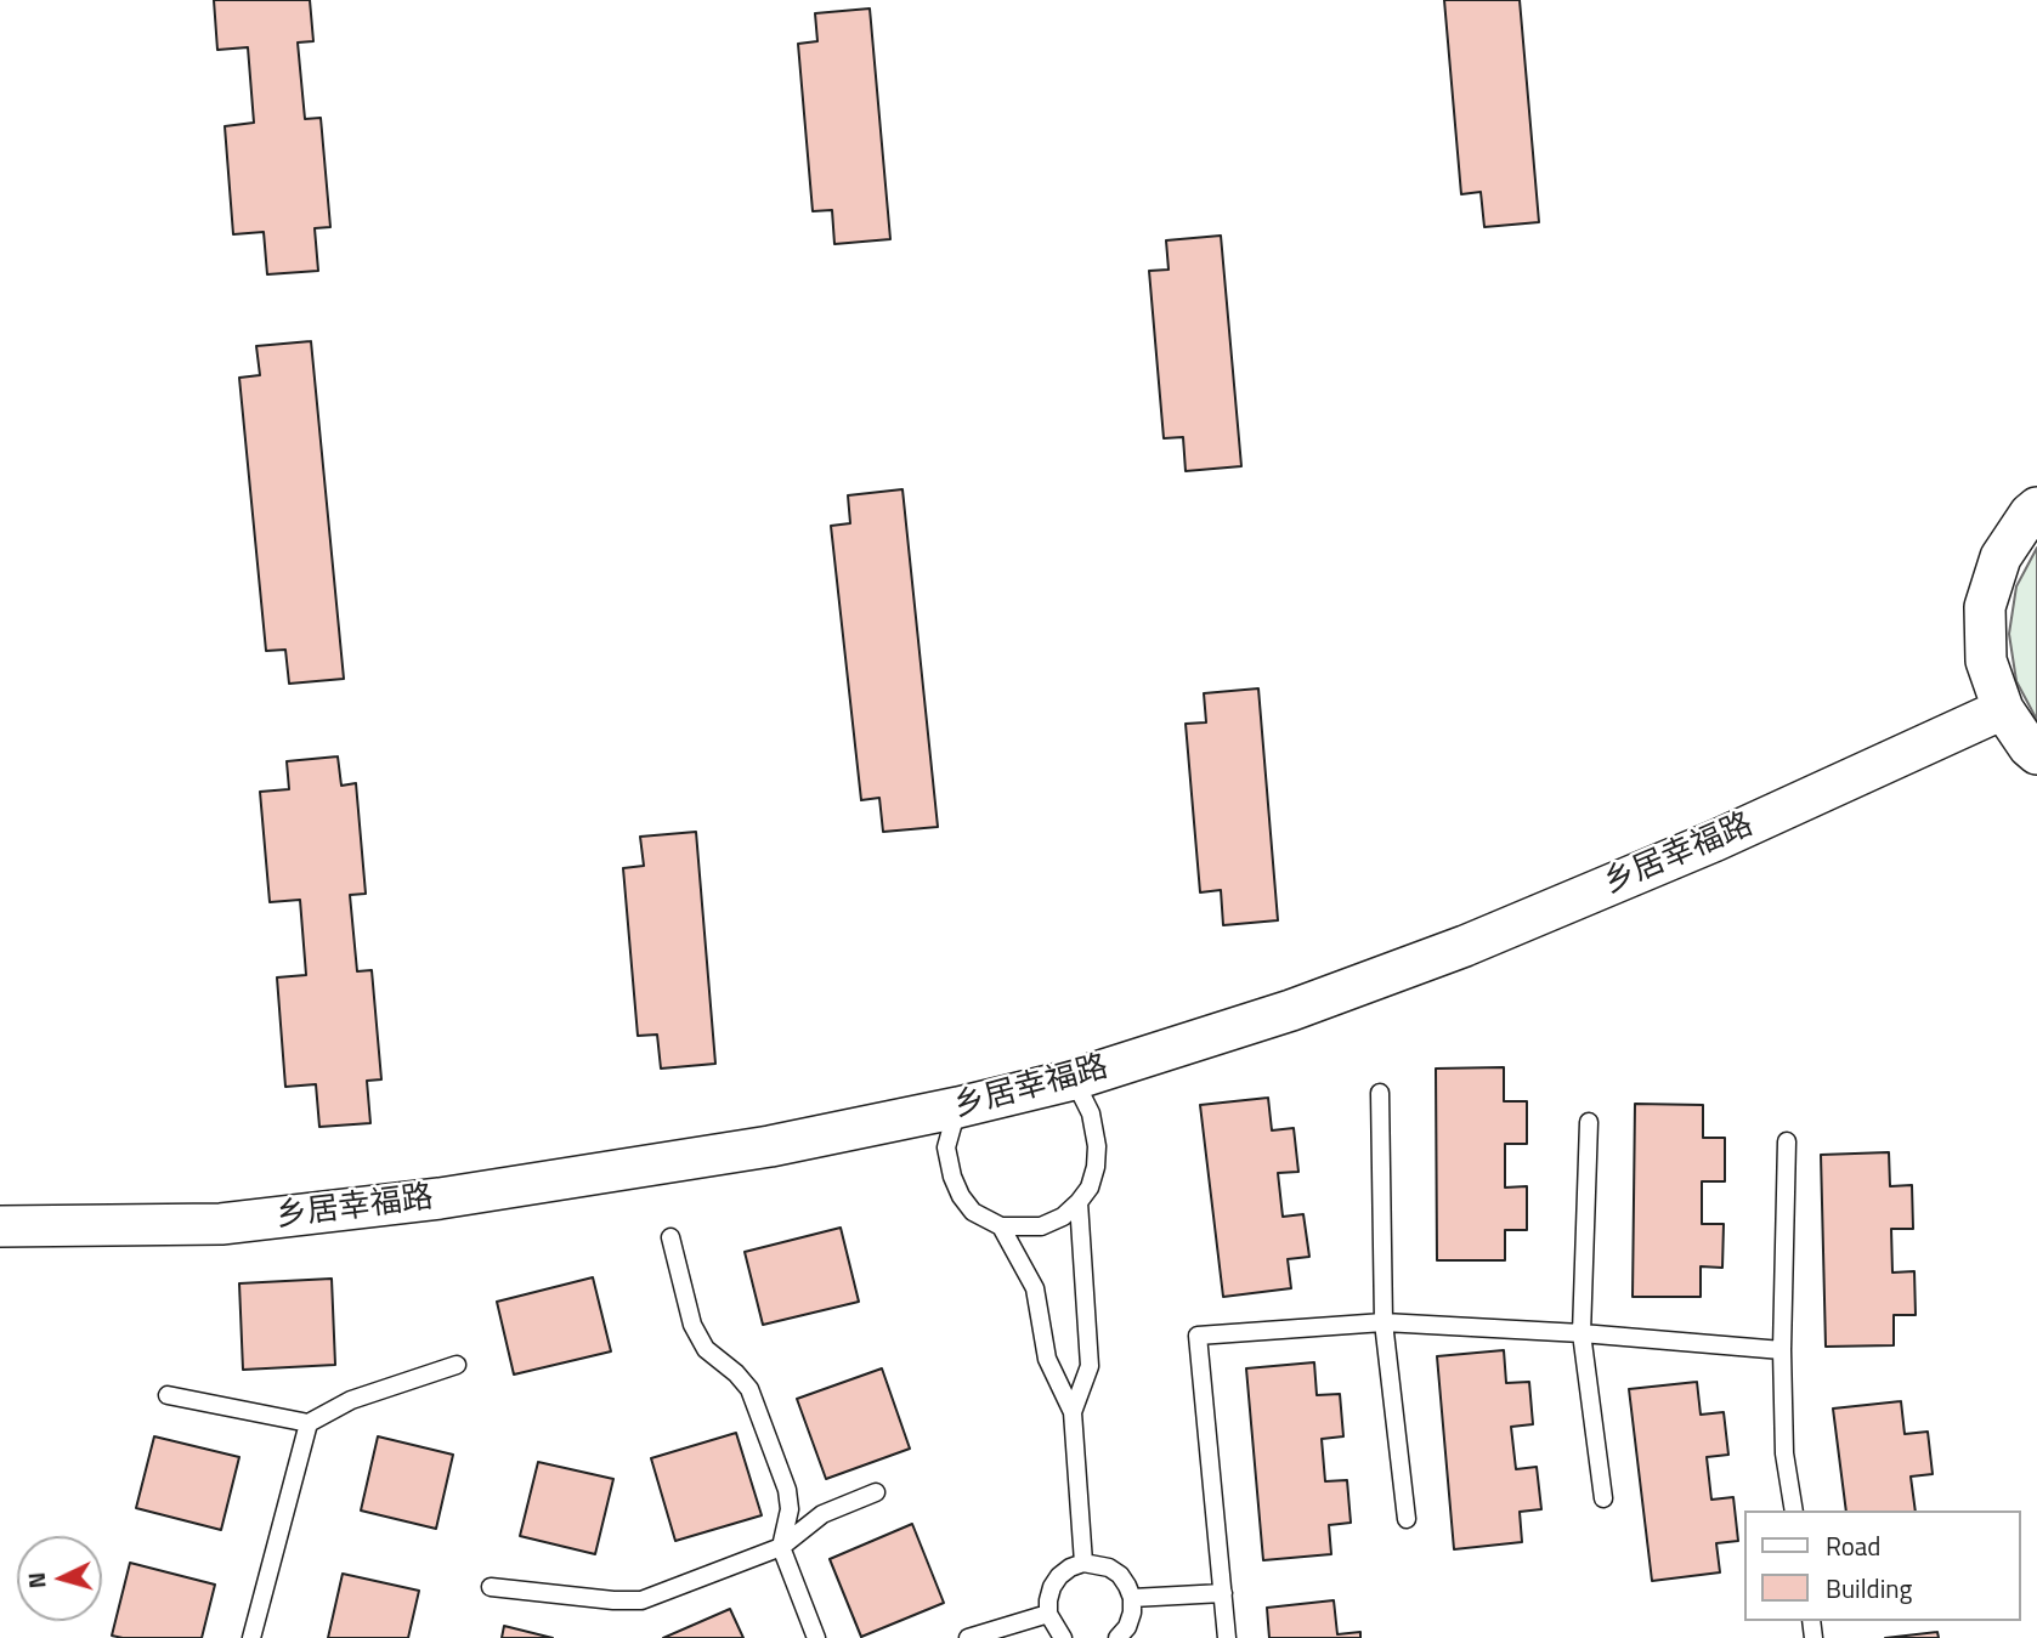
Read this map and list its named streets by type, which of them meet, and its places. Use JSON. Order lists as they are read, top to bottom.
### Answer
{
  "streets": {
    "street": ["乡居幸福路"]
  },
  "legend": ["Road", "Building"],
  "north": "left"
}
